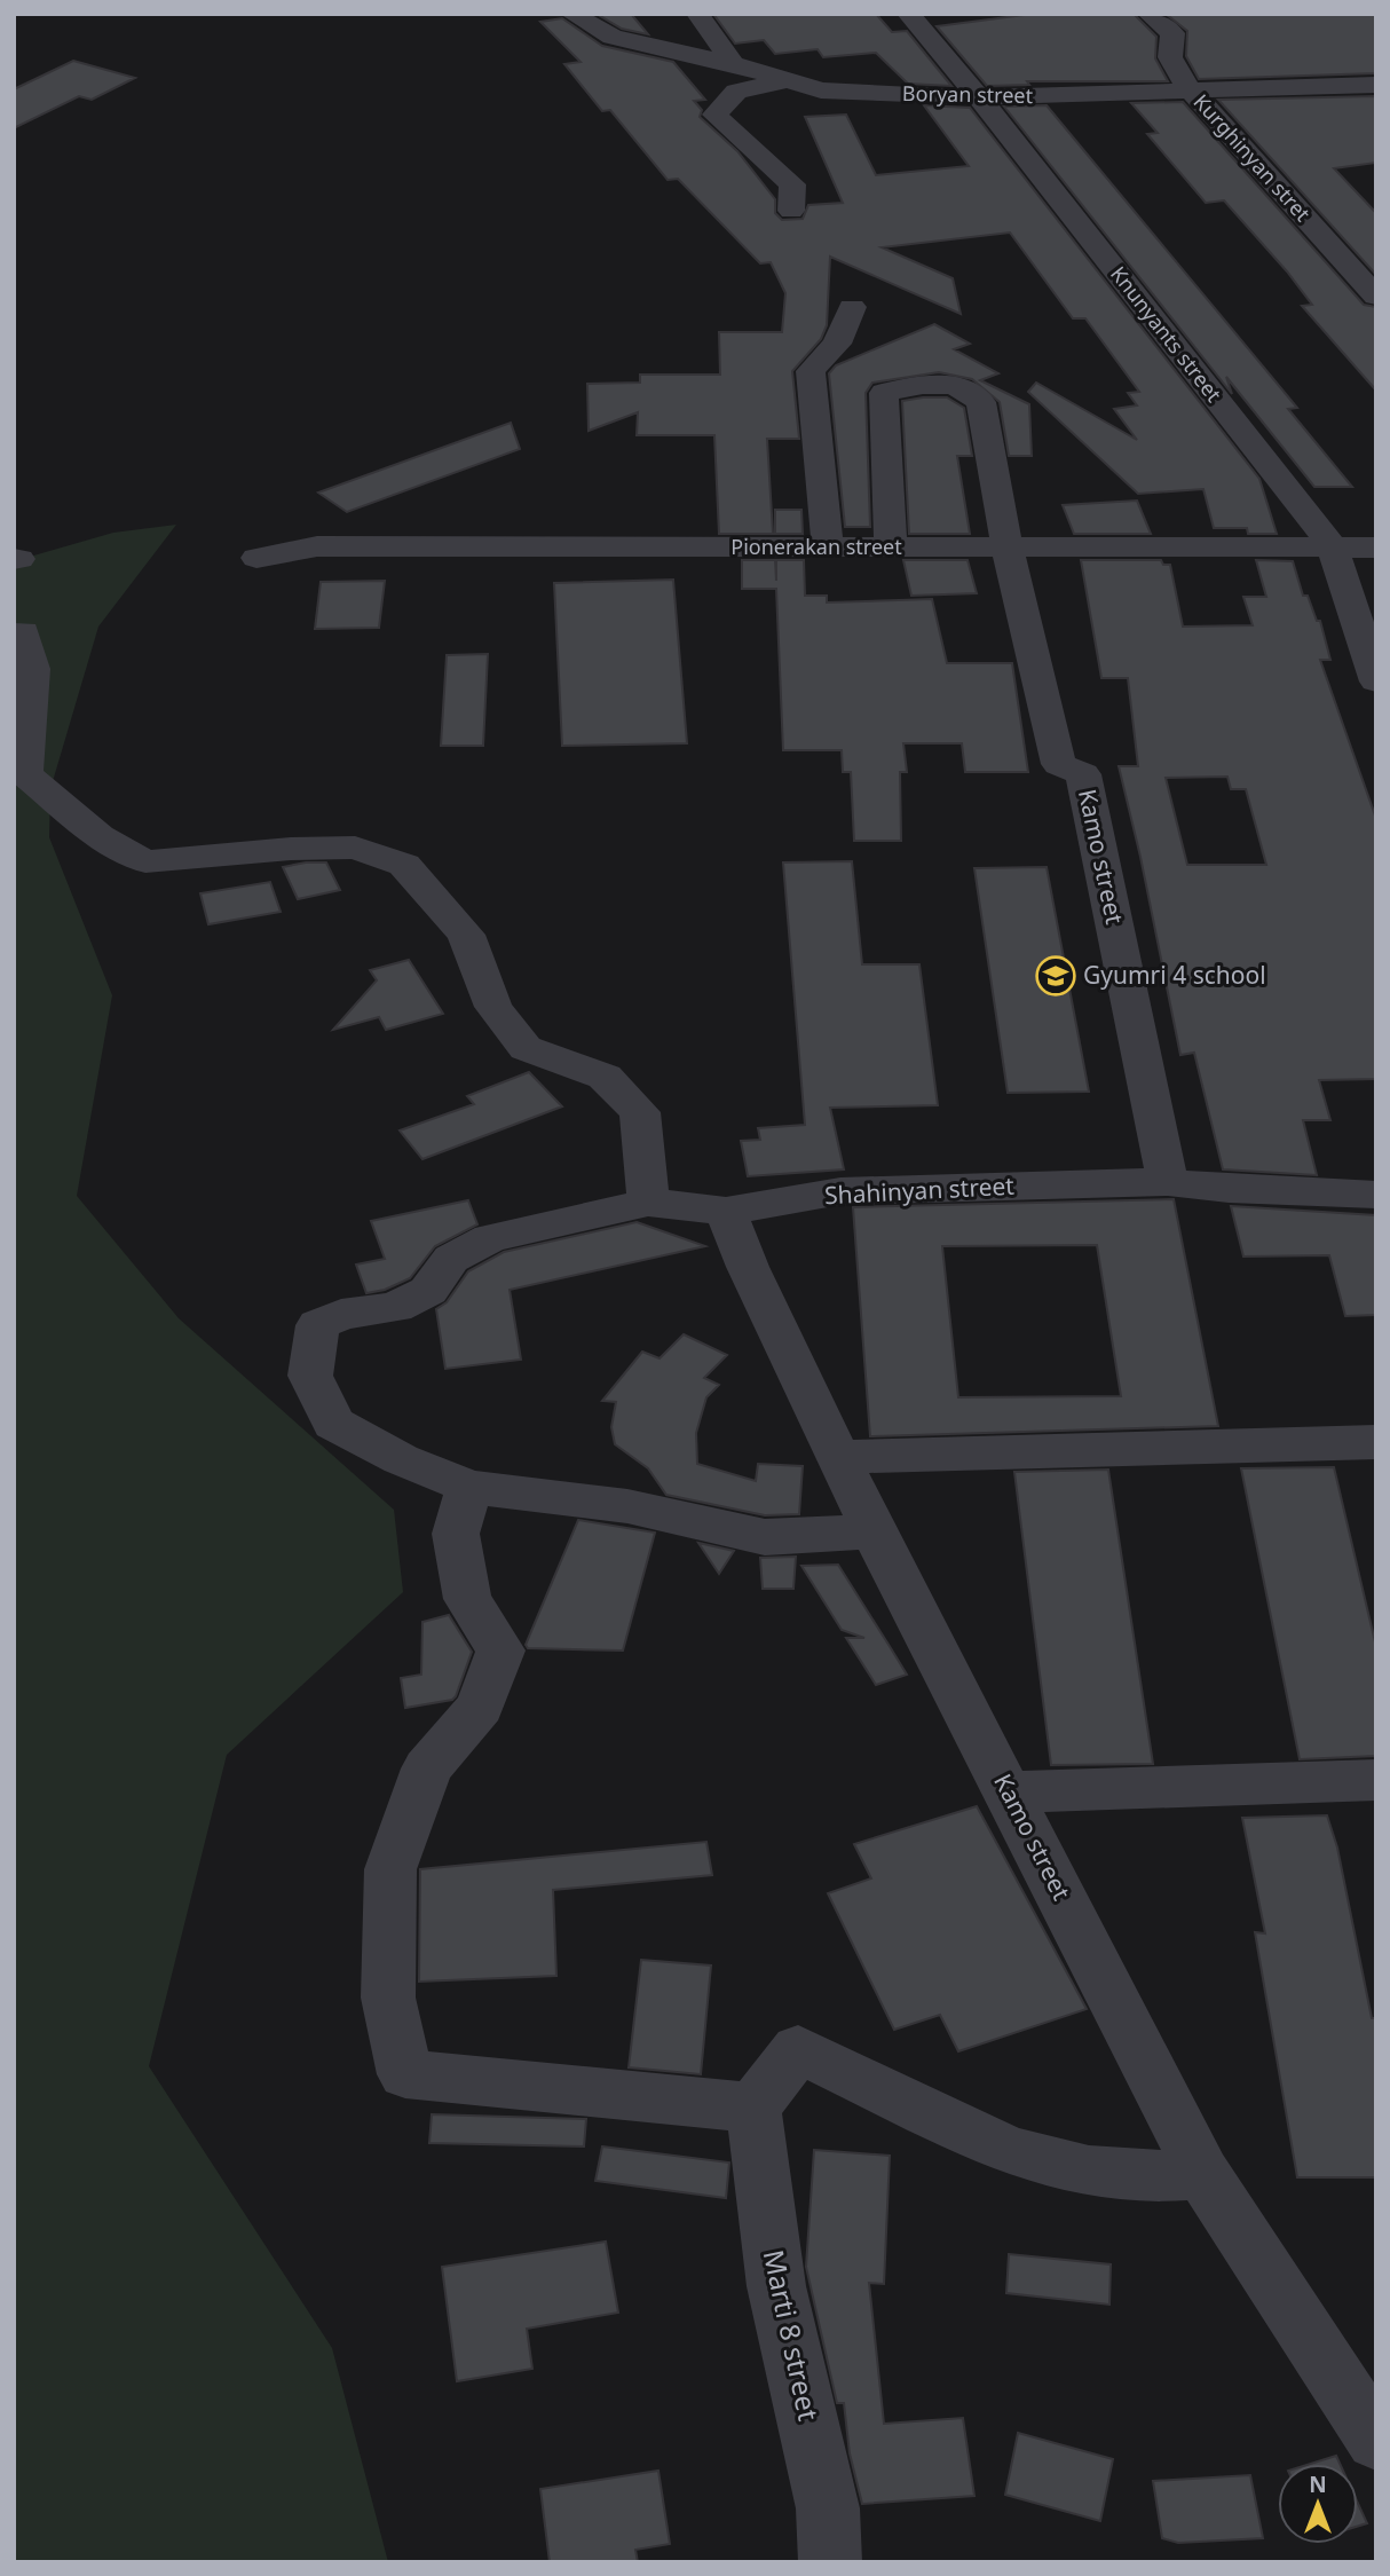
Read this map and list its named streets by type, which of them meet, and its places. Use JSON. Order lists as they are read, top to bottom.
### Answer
{
  "streets": {
    "street": [
      "Boryan street",
      "Kurghinyan stret",
      "Knunyants street",
      "Pionerakan street",
      "Kamo street",
      "Shahinyan street",
      "Marti 8 street"
    ]
  },
  "crossings": [
    ["Boryan street", "Kurghinyan stret"],
    ["Boryan street", "Knunyants street"],
    ["Knunyants street", "Pionerakan street"],
    ["Pionerakan street", "Kamo street"],
    ["Kamo street", "Shahinyan street"]
  ],
  "places": {
    "school or university": ["Gyumri 4 school"]
  },
  "north": "top"
}
